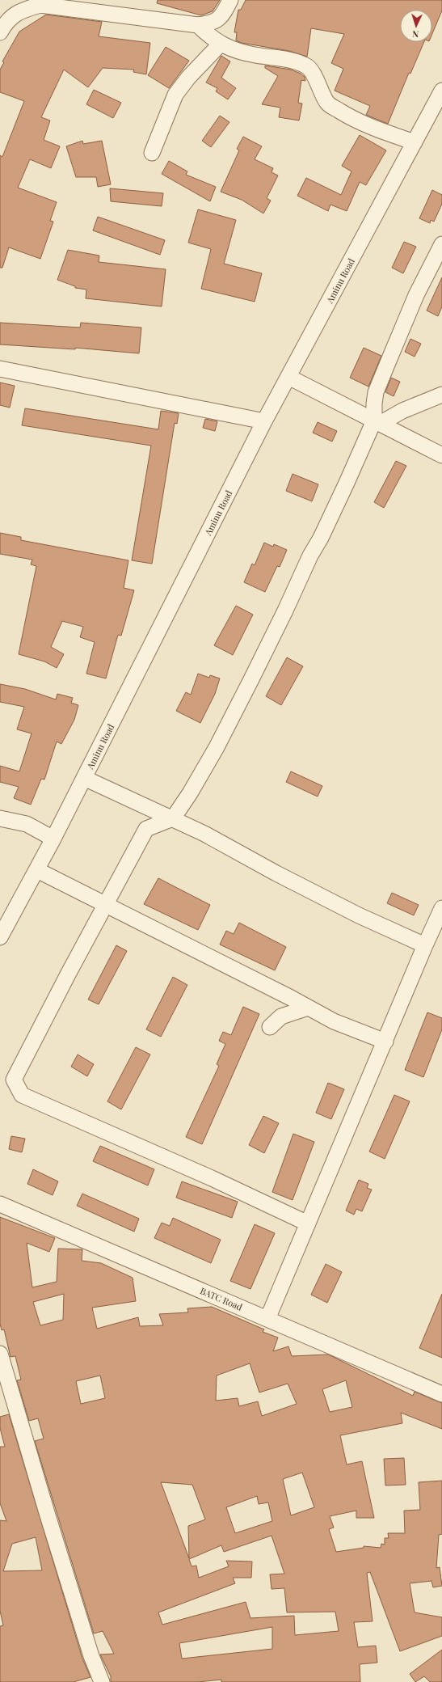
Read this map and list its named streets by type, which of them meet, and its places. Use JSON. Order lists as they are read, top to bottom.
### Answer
{
  "streets": {
    "street": ["Aminu Road", "BATC Road"]
  },
  "north": "bottom"
}
